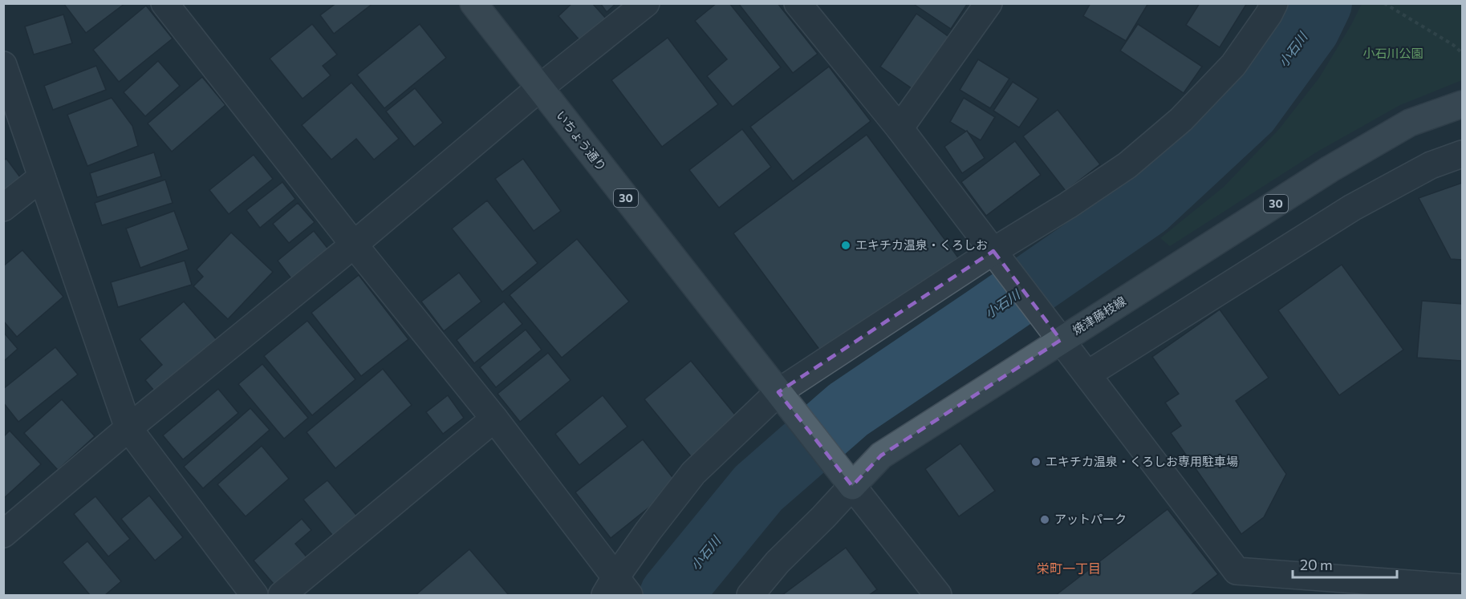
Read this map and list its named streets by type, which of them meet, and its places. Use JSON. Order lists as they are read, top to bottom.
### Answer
{
  "streets": {
    "main road": ["いちょう通り", "30", "焼津藤枝線"]
  },
  "crossings": [
    ["いちょう通り", "30"],
    ["30", "焼津藤枝線"]
  ],
  "districts": ["栄町一丁目"],
  "water": ["小石川"],
  "parks": ["小石川公園"],
  "places": ["エキチカ温泉・くろしお", "エキチカ温泉・くろしお専用駐車場", "アットパーク"],
  "scale_bar": "20 m"
}
